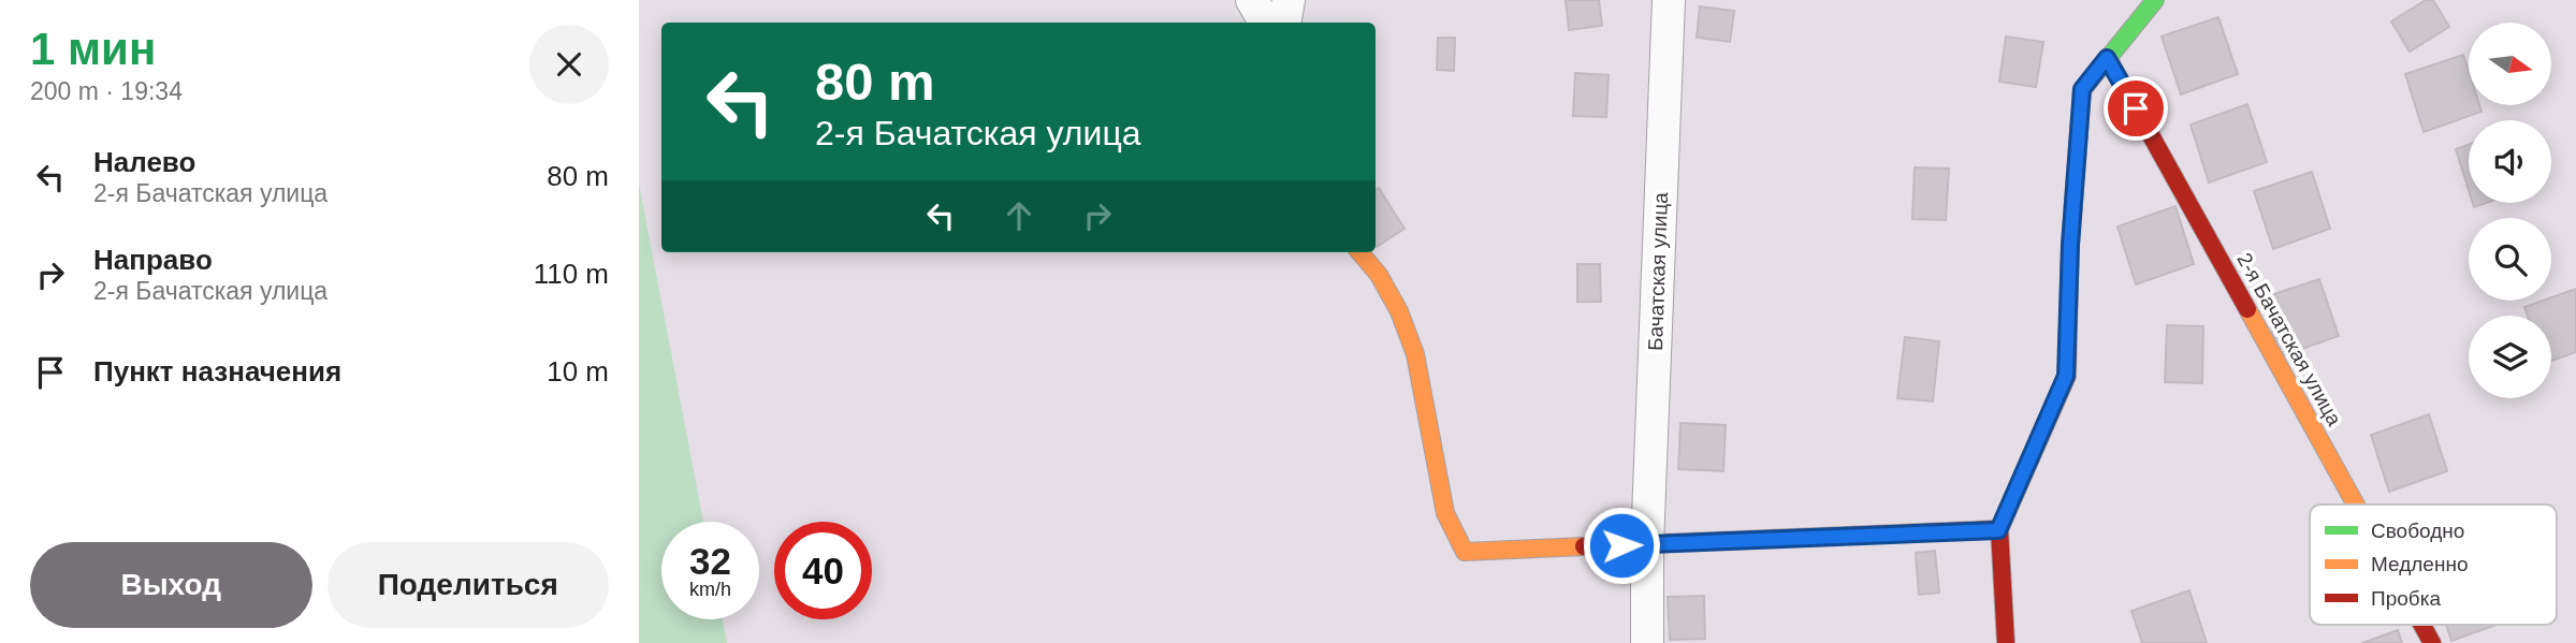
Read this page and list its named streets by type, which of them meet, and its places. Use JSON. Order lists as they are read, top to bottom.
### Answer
{
  "streets": {
    "street": ["Бачатская улица", "2-я Бачатская улица"]
  },
  "legend": ["Свободно", "Медленно", "Пробка"],
  "north": "right",
  "page": {
    "heading": ["1 мин", "200 m · 19:34"],
    "turn": ["80 m", "2-я Бачатская улица"],
    "list": [
      {
        "name": "Налево",
        "note": "2-я Бачатская улица",
        "value": "80 m"
      },
      {
        "name": "Направо",
        "note": "2-я Бачатская улица",
        "value": "110 m"
      },
      {
        "name": "Пункт назначения",
        "value": "10 m"
      }
    ],
    "speed": "32 km/h",
    "limit": "40",
    "buttons": ["Выход", "Поделиться"]
  }
}
